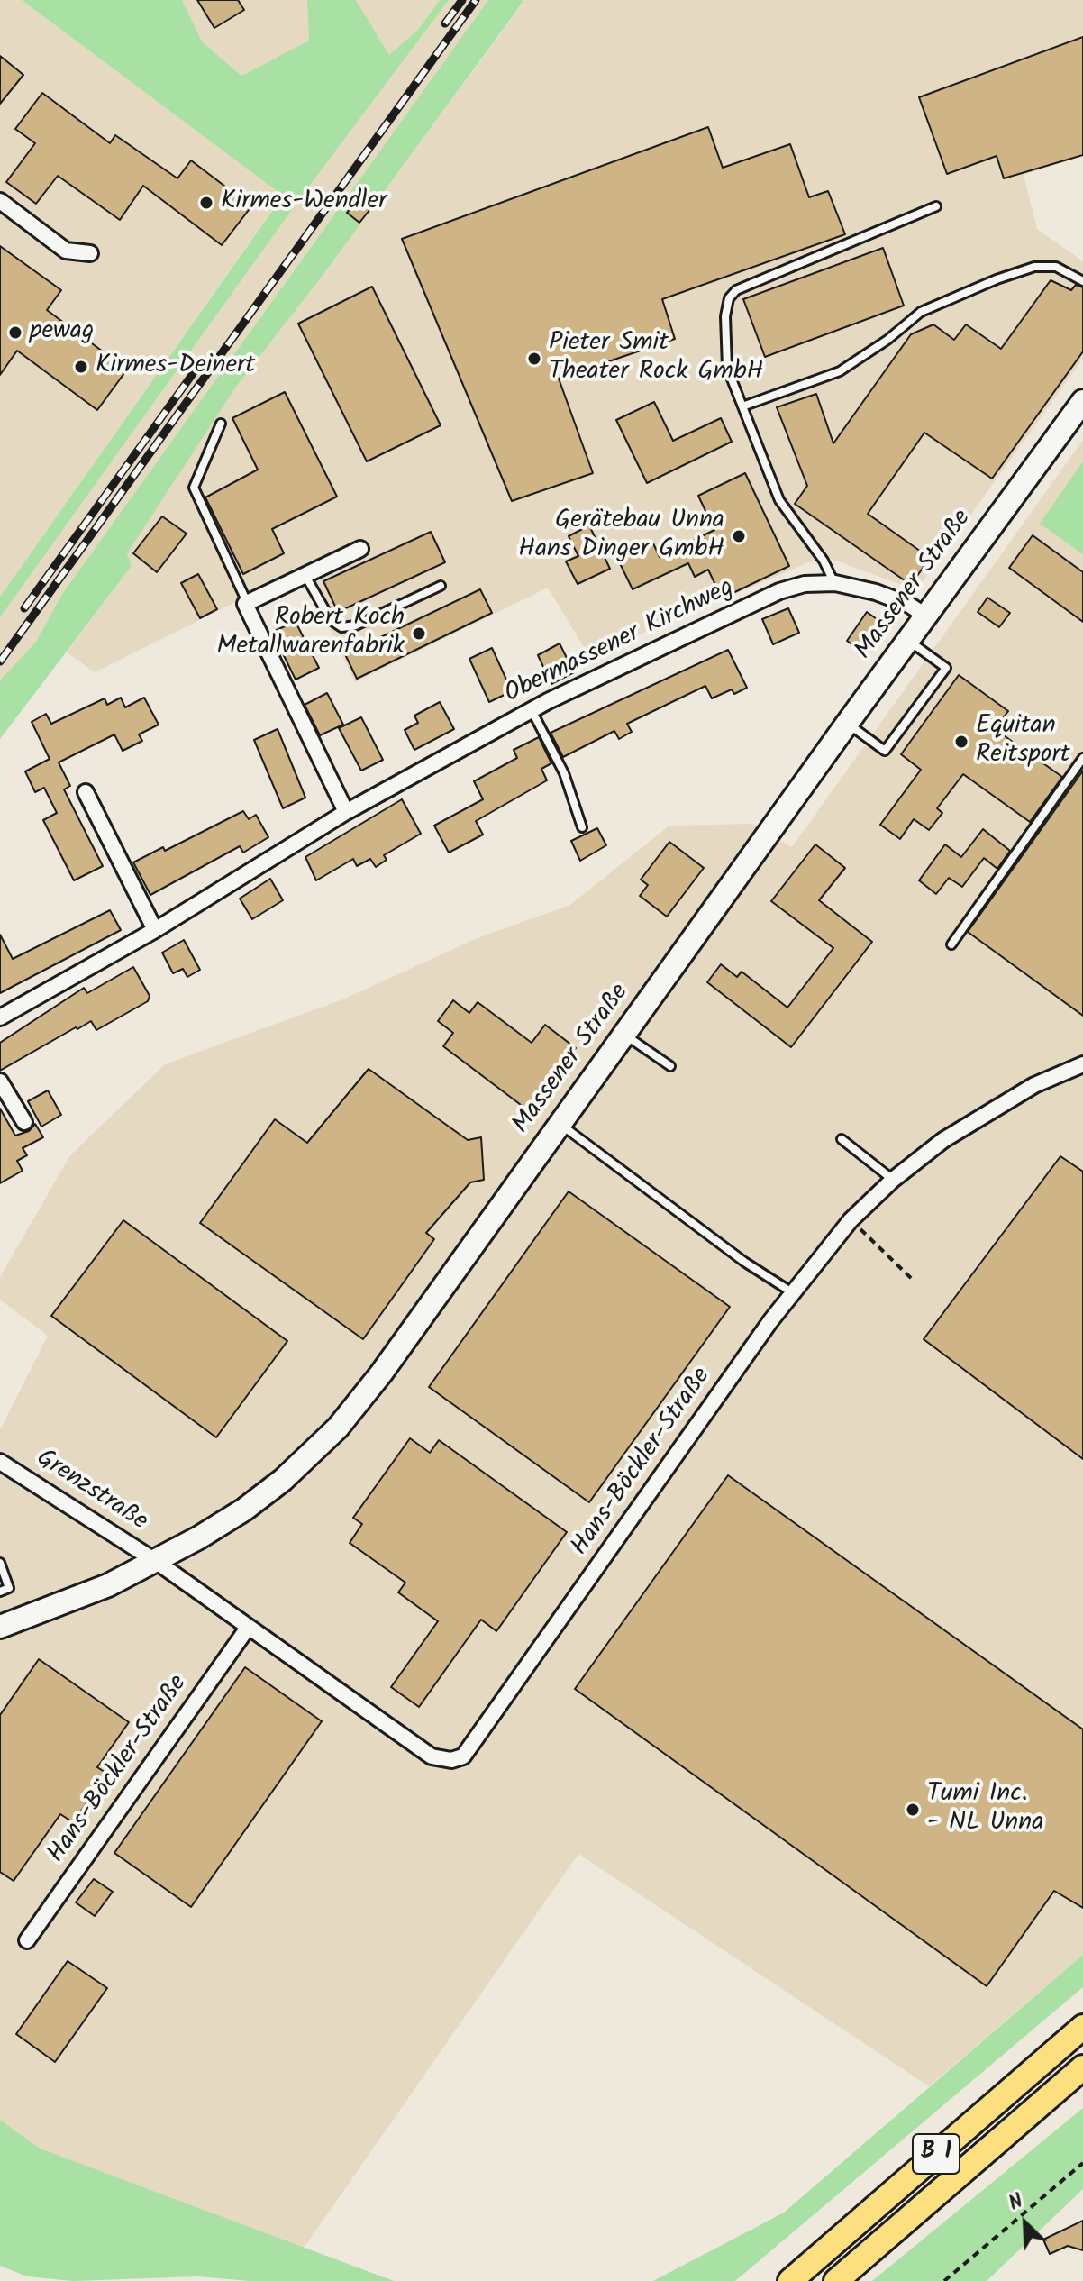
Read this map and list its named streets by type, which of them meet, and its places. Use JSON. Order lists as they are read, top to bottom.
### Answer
{
  "streets": {
    "main road": ["Massener Straße", "B 1"],
    "street": ["Obermassener Kirchweg", "Hans-Böckler-Straße", "Grenzstraße"]
  },
  "crossings": [
    ["Massener Straße", "Obermassener Kirchweg"],
    ["Massener Straße", "Hans-Böckler-Straße"],
    ["Massener Straße", "Grenzstraße"],
    ["Hans-Böckler-Straße", "Grenzstraße"]
  ],
  "places": [
    "Kirmes-Wendler",
    "pewag",
    "Pieter Smit Theater Rock GmbH",
    "Kirmes-Deinert",
    "Gerätebau Unna Hans Dinger GmbH",
    "Robert Koch Metallwarenfabrik",
    "Equitan Reitsport",
    "Tumi Inc. - NL Unna"
  ],
  "north": "top left"
}
